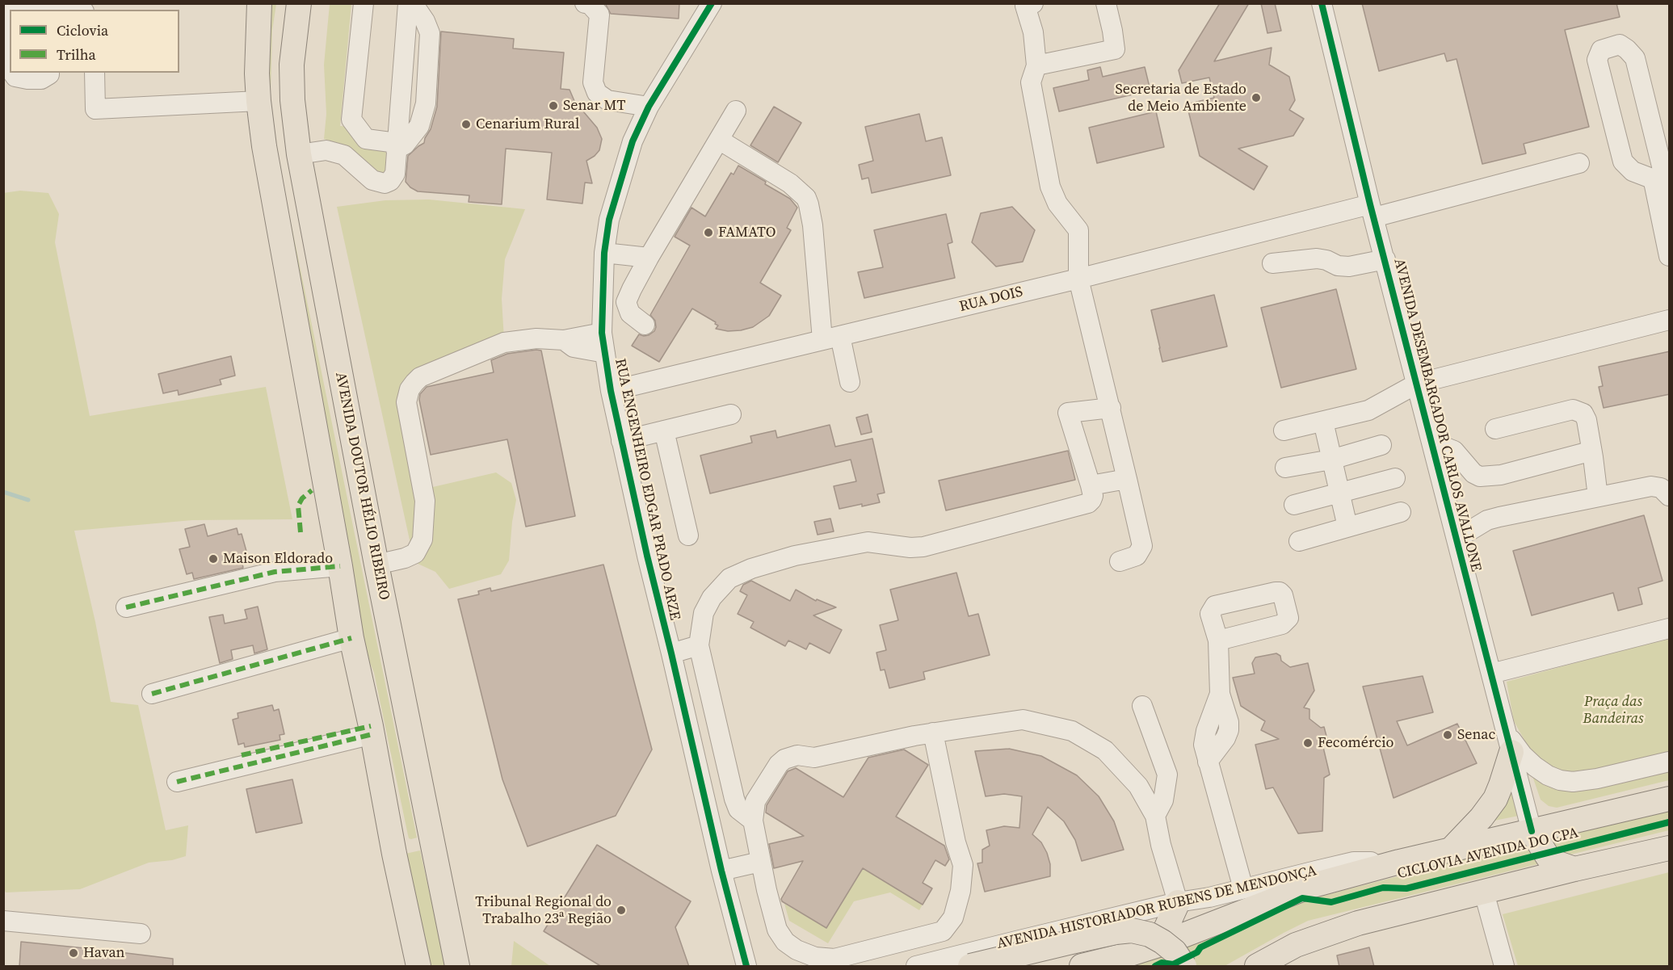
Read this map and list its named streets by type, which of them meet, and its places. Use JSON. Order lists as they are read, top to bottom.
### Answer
{
  "streets": {
    "main road": ["AVENIDA DOUTOR HÉLIO RIBEIRO", "AVENIDA HISTORIADOR RUBENS DE MENDONÇA"],
    "street": ["RUA DOIS", "AVENIDA DESEMBARGADOR CARLOS AVALLONE", "RUA ENGENHEIRO EDGAR PRADO ARZE"],
    "cycle path": ["CICLOVIA AVENIDA DO CPA"]
  },
  "crossings": [
    ["RUA DOIS", "AVENIDA DESEMBARGADOR CARLOS AVALLONE"],
    ["RUA DOIS", "RUA ENGENHEIRO EDGAR PRADO ARZE"],
    ["AVENIDA DESEMBARGADOR CARLOS AVALLONE", "AVENIDA HISTORIADOR RUBENS DE MENDONÇA"]
  ],
  "parks": ["Praça das Bandeiras"],
  "places": [
    "Secretaria de Estado de Meio Ambiente",
    "Senar MT",
    "Cenarium Rural",
    "FAMATO",
    "Maison Eldorado",
    "Senac",
    "Fecomércio",
    "Tribunal Regional do Trabalho 23ª Região",
    "Havan"
  ],
  "legend": ["Ciclovia", "Trilha"]
}
